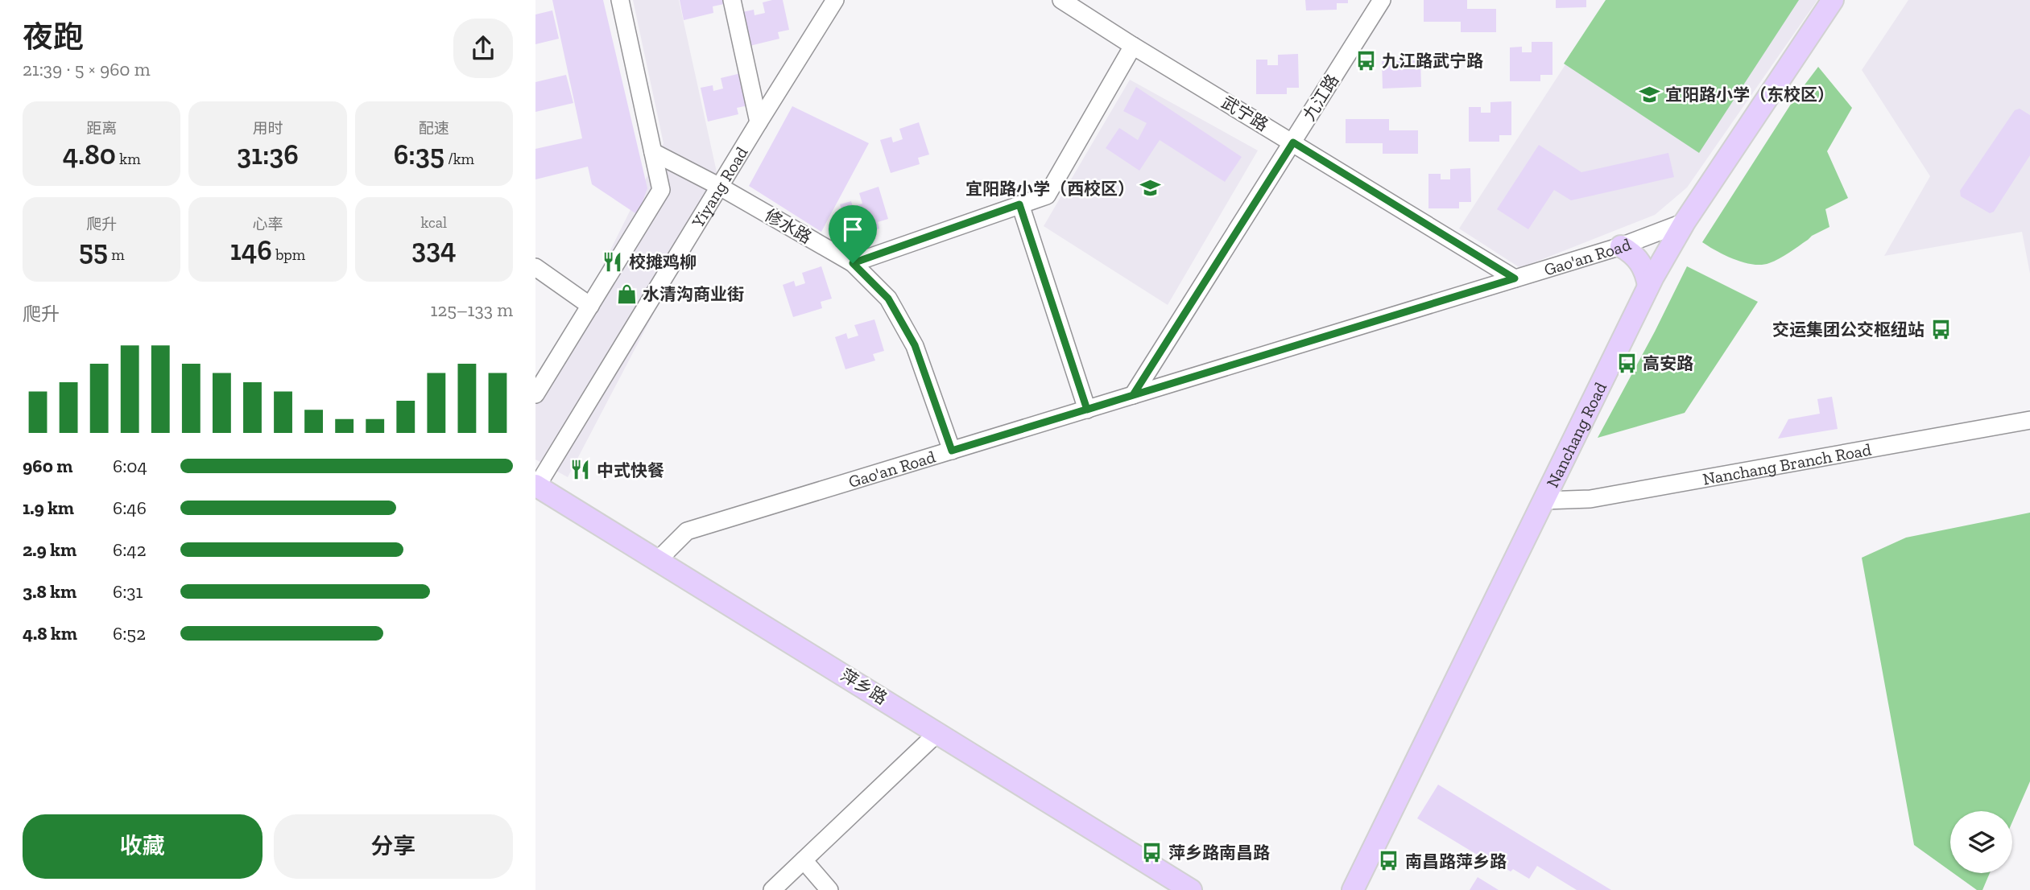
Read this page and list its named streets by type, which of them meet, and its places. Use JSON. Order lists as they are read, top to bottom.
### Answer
{
  "streets": {
    "main road": ["Nanchang Road", "萍乡路"],
    "street": [
      "九江路",
      "武宁路",
      "Yiyang Road",
      "修水路",
      "Gao'an Road",
      "Nanchang Branch Road"
    ]
  },
  "crossings": [
    ["九江路", "武宁路"],
    ["九江路", "Gao'an Road"],
    ["武宁路", "Gao'an Road"],
    ["Yiyang Road", "修水路"],
    ["Yiyang Road", "萍乡路"],
    ["修水路", "Gao'an Road"],
    ["Gao'an Road", "Nanchang Road"],
    ["Gao'an Road", "萍乡路"],
    ["Nanchang Road", "Nanchang Branch Road"]
  ],
  "places": {
    "bus stop": [
      "九江路武宁路",
      "交运集团公交枢纽站",
      "高安路",
      "萍乡路南昌路",
      "南昌路萍乡路"
    ],
    "school or university": ["宜阳路小学（东校区）", "宜阳路小学（西校区）"],
    "restaurant": ["校摊鸡柳", "中式快餐"],
    "shop": ["水清沟商业街"]
  },
  "page": {
    "heading": ["夜跑", "21:39 · 5 × 960 m"],
    "stats": [
      ["距离", "4.80 km"],
      ["用时", "31:36"],
      ["配速", "6:35 /km"],
      ["爬升", "55 m"],
      ["心率", "146 bpm"],
      ["kcal", "334"]
    ],
    "chart": ["爬升", "125–133 m"],
    "list": [
      {
        "name": "960 m",
        "note": "6:04"
      },
      {
        "name": "1.9 km",
        "note": "6:46"
      },
      {
        "name": "2.9 km",
        "note": "6:42"
      },
      {
        "name": "3.8 km",
        "note": "6:31"
      },
      {
        "name": "4.8 km",
        "note": "6:52"
      }
    ],
    "buttons": ["收藏", "分享"]
  }
}
